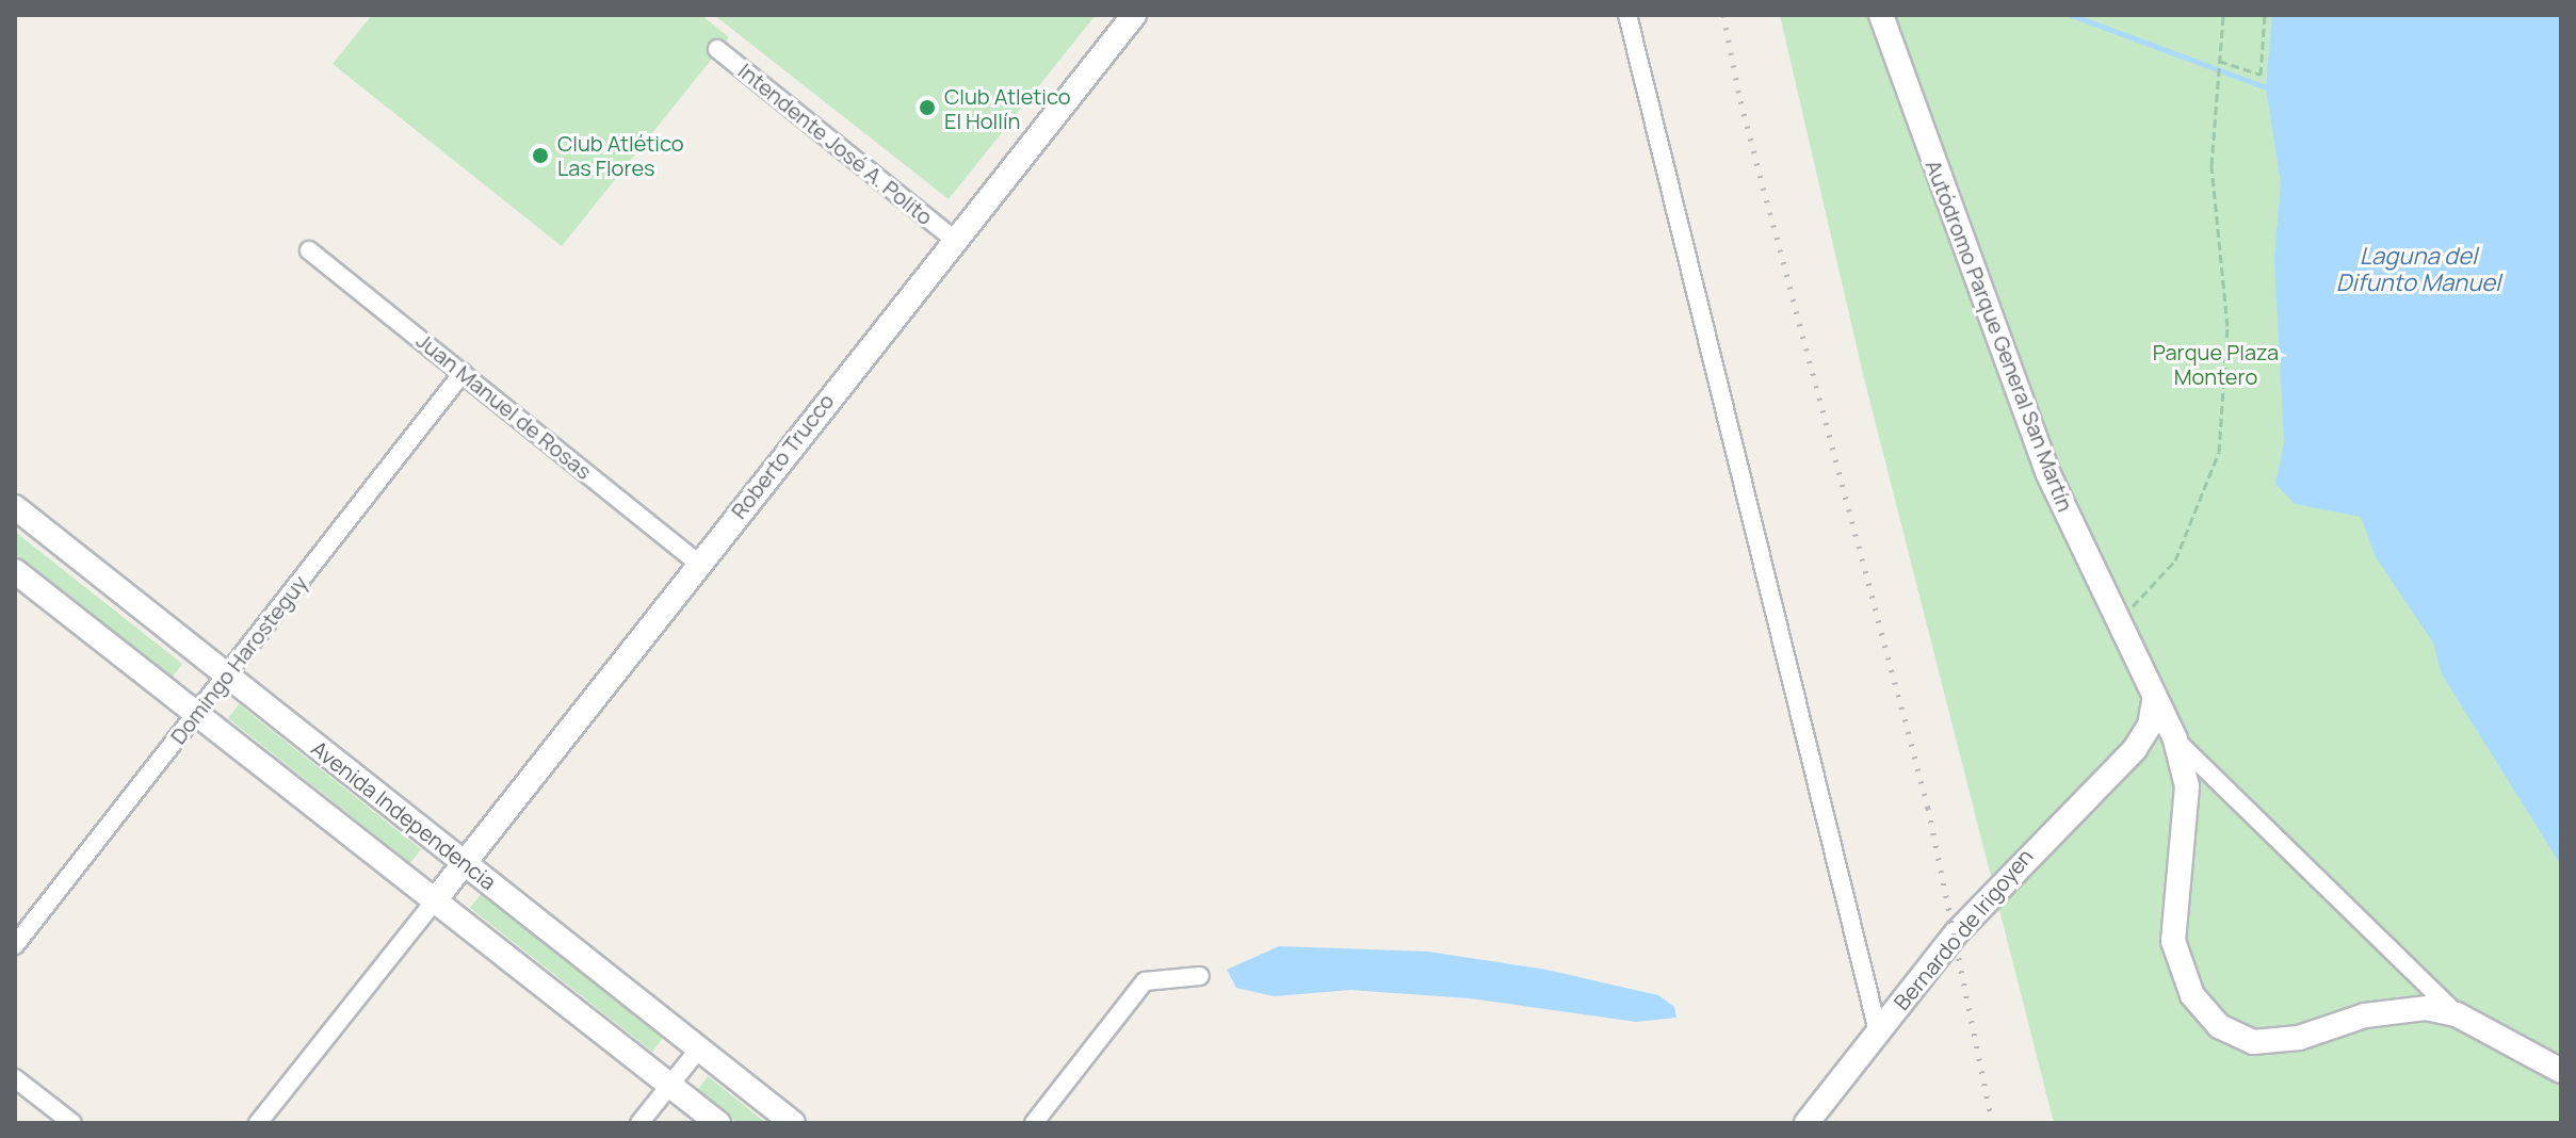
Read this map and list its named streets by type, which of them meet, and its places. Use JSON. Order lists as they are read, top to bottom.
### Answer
{
  "streets": {
    "main road": [
      "Autódromo Parque General San Martín",
      "Roberto Trucco",
      "Avenida Independencia",
      "Bernardo de Irigoyen"
    ],
    "street": ["Intendente José A. Polito", "Juan Manuel de Rosas", "Domingo Harosteguy"]
  },
  "crossings": [
    ["Intendente José A. Polito", "Roberto Trucco"],
    ["Autódromo Parque General San Martín", "Bernardo de Irigoyen"],
    ["Juan Manuel de Rosas", "Roberto Trucco"],
    ["Juan Manuel de Rosas", "Domingo Harosteguy"],
    ["Roberto Trucco", "Avenida Independencia"],
    ["Domingo Harosteguy", "Avenida Independencia"]
  ],
  "water": ["Laguna del Difunto Manuel"],
  "parks": ["Parque Plaza Montero"],
  "places": ["Club Atletico El Hollín", "Club Atlético Las Flores"]
}
